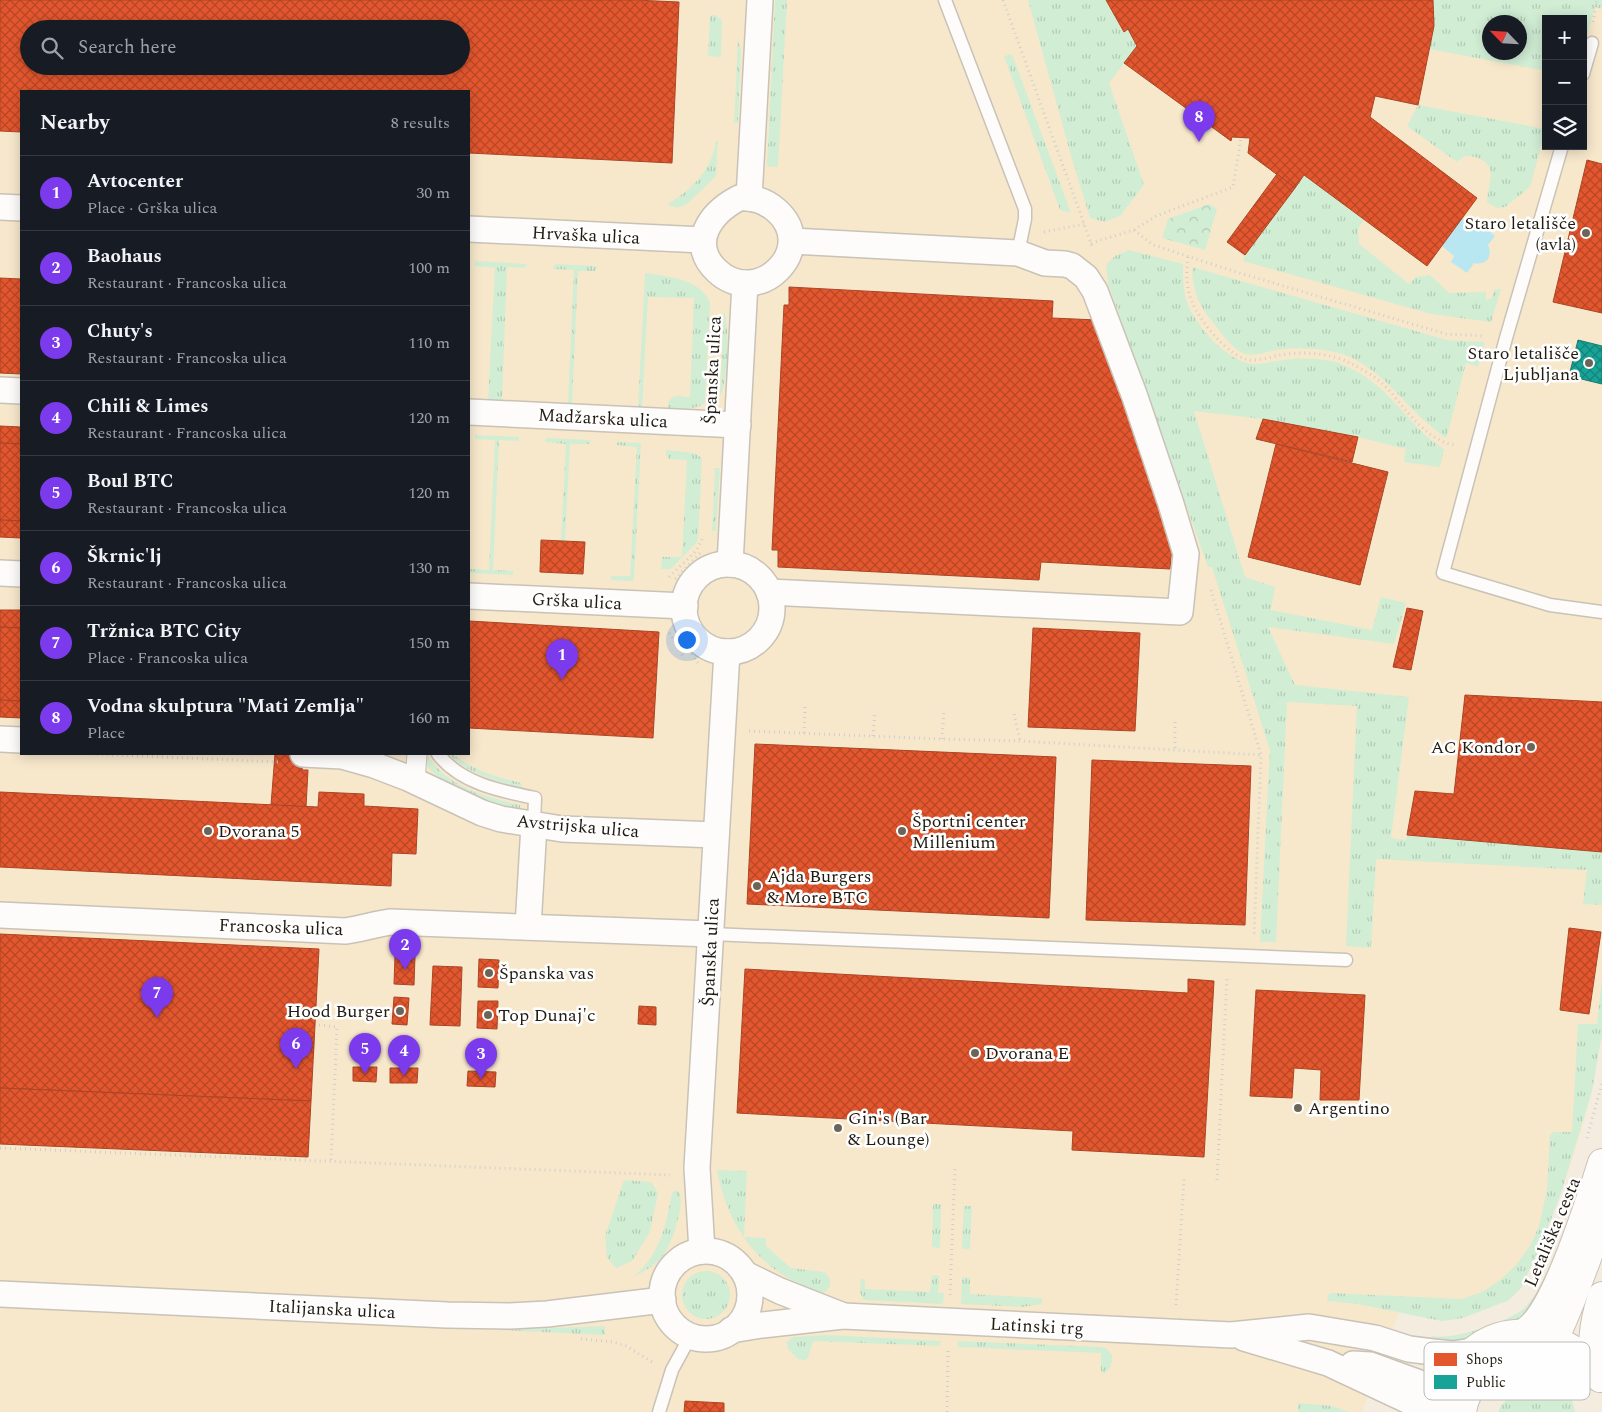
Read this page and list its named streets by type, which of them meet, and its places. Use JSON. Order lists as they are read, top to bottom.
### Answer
{
  "streets": {
    "main road": ["Letališka cesta"],
    "street": [
      "Hrvaška ulica",
      "Španska ulica",
      "Madžarska ulica",
      "Grška ulica",
      "Avstrijska ulica",
      "Francoska ulica",
      "Italijanska ulica",
      "Latinski trg"
    ]
  },
  "crossings": [
    ["Hrvaška ulica", "Španska ulica"],
    ["Španska ulica", "Madžarska ulica"],
    ["Španska ulica", "Grška ulica"],
    ["Španska ulica", "Avstrijska ulica"],
    ["Španska ulica", "Francoska ulica"],
    ["Španska ulica", "Italijanska ulica"],
    ["Španska ulica", "Latinski trg"],
    ["Italijanska ulica", "Latinski trg"]
  ],
  "places": [
    "Staro letališče (avla)",
    "Staro letališče Ljubljana",
    "AC Kondor",
    "Dvorana 5",
    "Športni center Millenium",
    "Ajda Burgers & More BTC",
    "Španska vas",
    "Hood Burger",
    "Top Dunaj'c",
    "Dvorana E",
    "Argentino",
    "Gin's (Bar & Lounge)"
  ],
  "legend": ["Shops", "Public"],
  "north": "top left",
  "page": {
    "map_buttons": ["+", "−"],
    "search": "Search here",
    "heading": ["Nearby", "8 results"],
    "pins": [
      "8",
      "1",
      "2",
      "7",
      "6",
      "5",
      "4",
      "3"
    ],
    "list": [
      {
        "mark": "1",
        "name": "Avtocenter",
        "note": "Place · Grška ulica",
        "value": "30 m"
      },
      {
        "mark": "2",
        "name": "Baohaus",
        "note": "Restaurant · Francoska ulica",
        "value": "100 m"
      },
      {
        "mark": "3",
        "name": "Chuty's",
        "note": "Restaurant · Francoska ulica",
        "value": "110 m"
      },
      {
        "mark": "4",
        "name": "Chili & Limes",
        "note": "Restaurant · Francoska ulica",
        "value": "120 m"
      },
      {
        "mark": "5",
        "name": "Boul BTC",
        "note": "Restaurant · Francoska ulica",
        "value": "120 m"
      },
      {
        "mark": "6",
        "name": "Škrnic'lj",
        "note": "Restaurant · Francoska ulica",
        "value": "130 m"
      },
      {
        "mark": "7",
        "name": "Tržnica BTC City",
        "note": "Place · Francoska ulica",
        "value": "150 m"
      },
      {
        "mark": "8",
        "name": "Vodna skulptura \"Mati Zemlja\"",
        "note": "Place",
        "value": "160 m"
      }
    ]
  }
}
